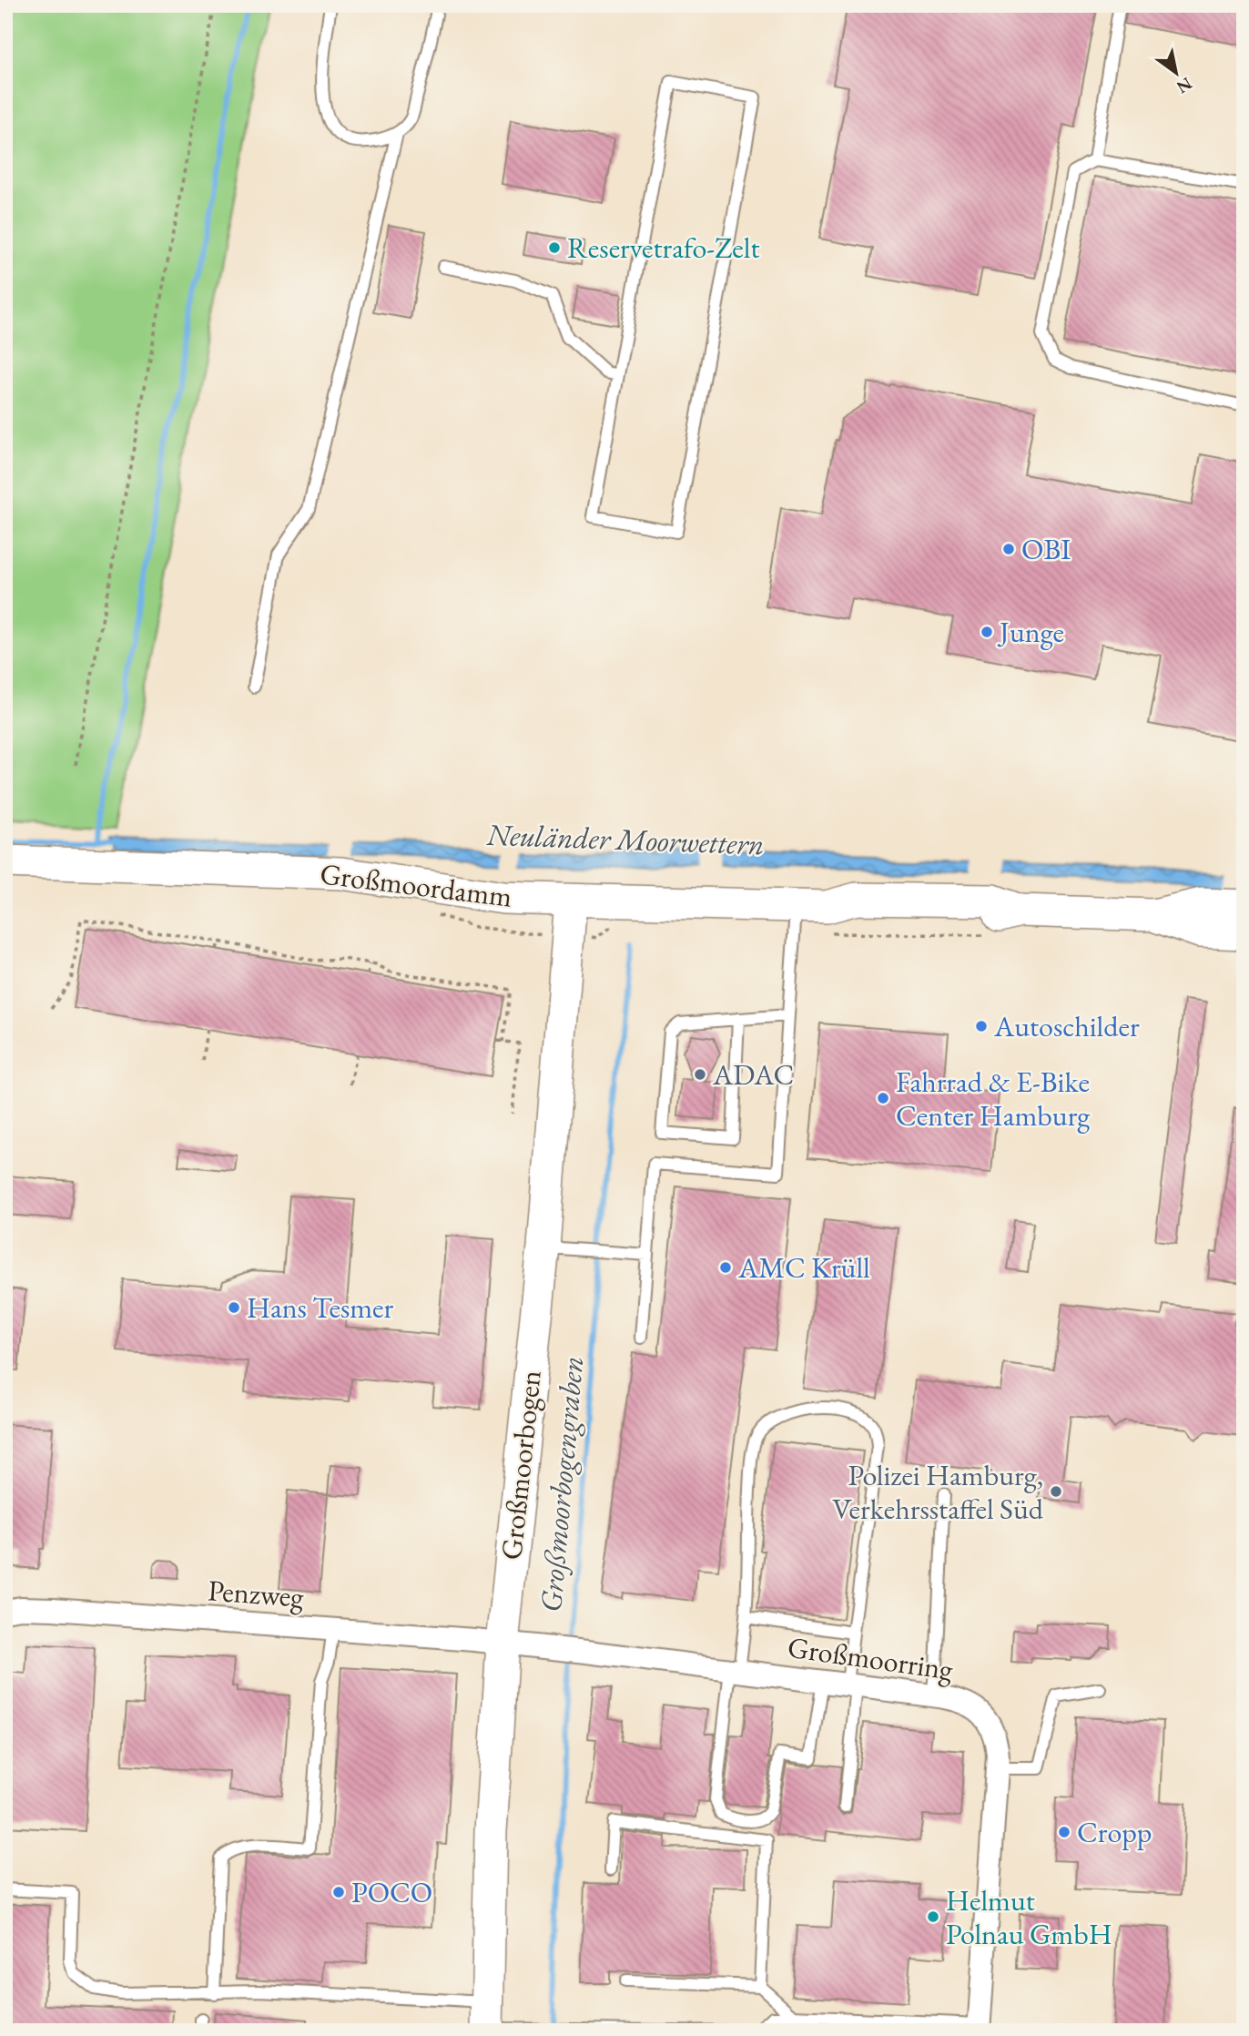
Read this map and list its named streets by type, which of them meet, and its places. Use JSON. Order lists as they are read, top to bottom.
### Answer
{
  "streets": {
    "main road": ["Großmoordamm", "Großmoorbogen"],
    "street": ["Penzweg", "Großmoorring"]
  },
  "crossings": [
    ["Großmoordamm", "Großmoorbogen"],
    ["Großmoorbogen", "Penzweg"],
    ["Großmoorbogen", "Großmoorring"],
    ["Penzweg", "Großmoorring"]
  ],
  "water": ["Neuländer Moorwettern", "Großmoorbogengraben"],
  "places": [
    "Reservetrafo-Zelt",
    "OBI",
    "Junge",
    "Autoschilder",
    "ADAC",
    "Fahrrad & E-Bike Center Hamburg",
    "AMC Krüll",
    "Hans Tesmer",
    "Polizei Hamburg, Verkehrsstaffel Süd",
    "Cropp",
    "POCO",
    "Helmut Polnau GmbH"
  ],
  "north": "bottom right"
}
